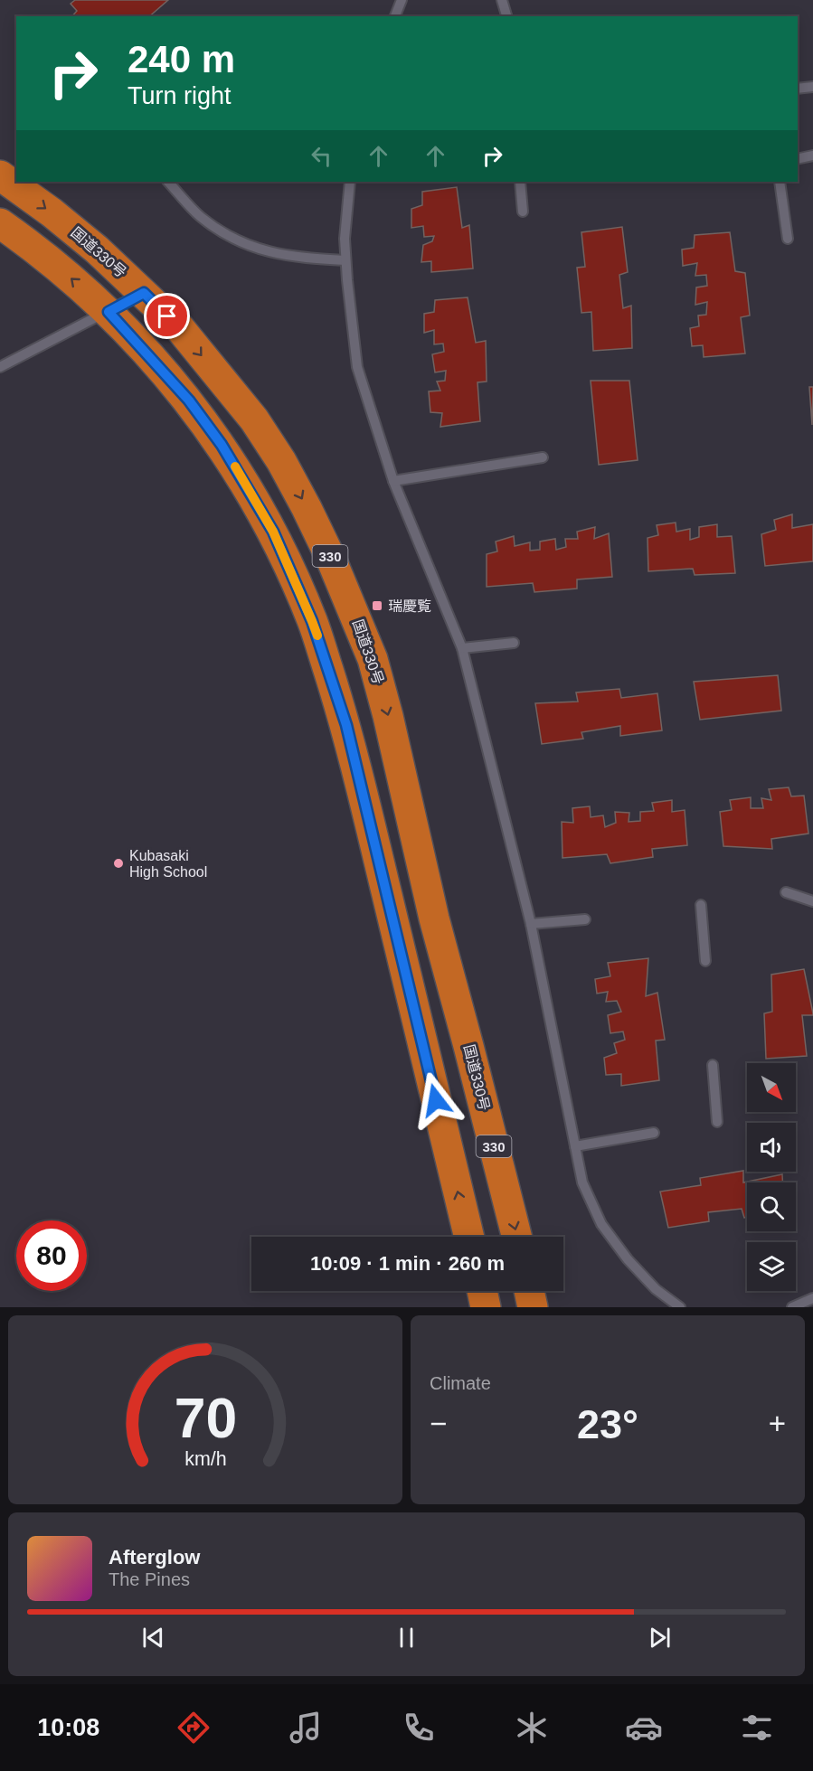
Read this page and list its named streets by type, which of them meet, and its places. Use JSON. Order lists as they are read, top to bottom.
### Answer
{
  "streets": {
    "highway": ["国道330号", "330"]
  },
  "places": {
    "transit": ["瑞慶覧"],
    "other": ["Kubasaki High School"]
  },
  "north": "bottom right",
  "page": {
    "turn": ["240 m", "Turn right"],
    "limit": "80",
    "trip": "10:09 · 1 min · 260 m",
    "tile": "Climate",
    "heat": ["−", "23°", "+"],
    "song": ["Afterglow", "The Pines"],
    "tabs": "10:08",
    "gauge": ["70", "km/h"]
  }
}
